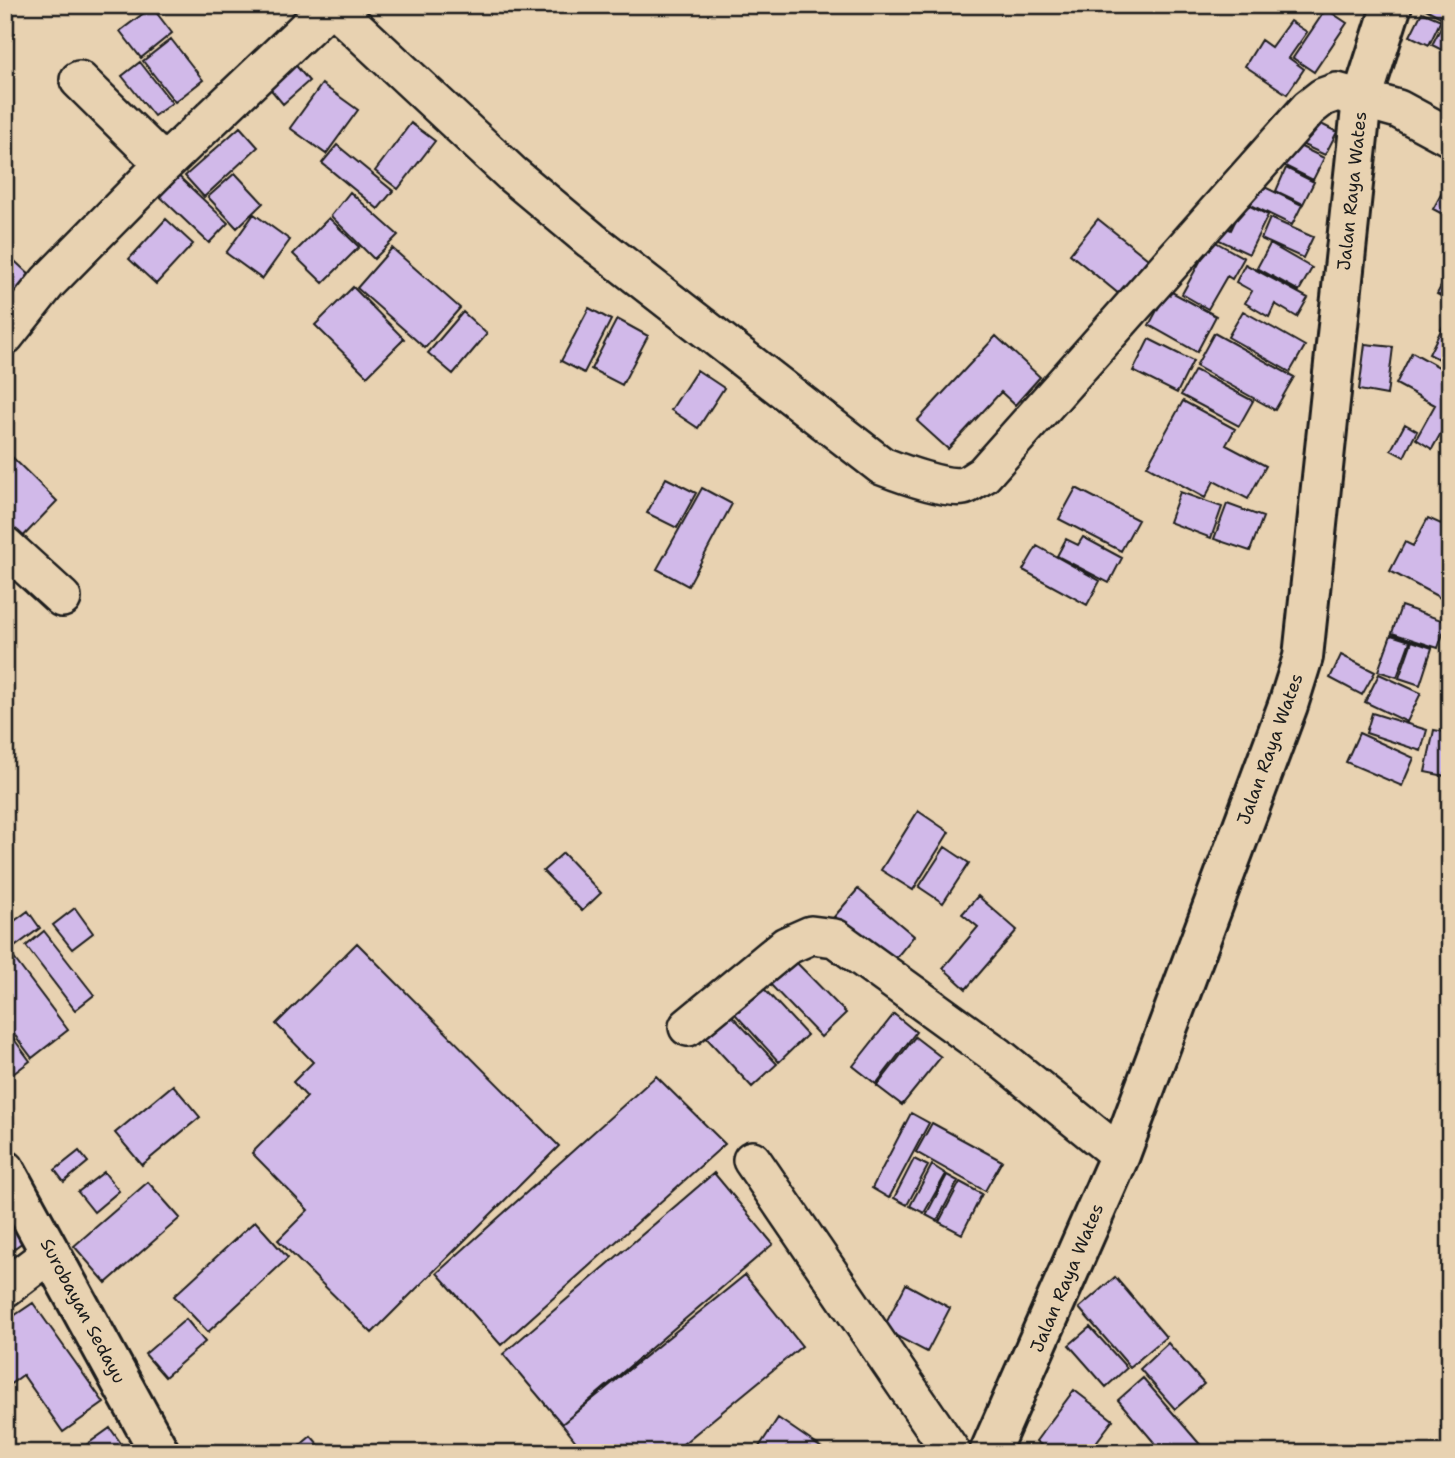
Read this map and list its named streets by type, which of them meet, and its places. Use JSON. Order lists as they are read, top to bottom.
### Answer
{
  "streets": {
    "main road": ["Jalan Raya Wates", "Surobayan Sedayu"]
  }
}
